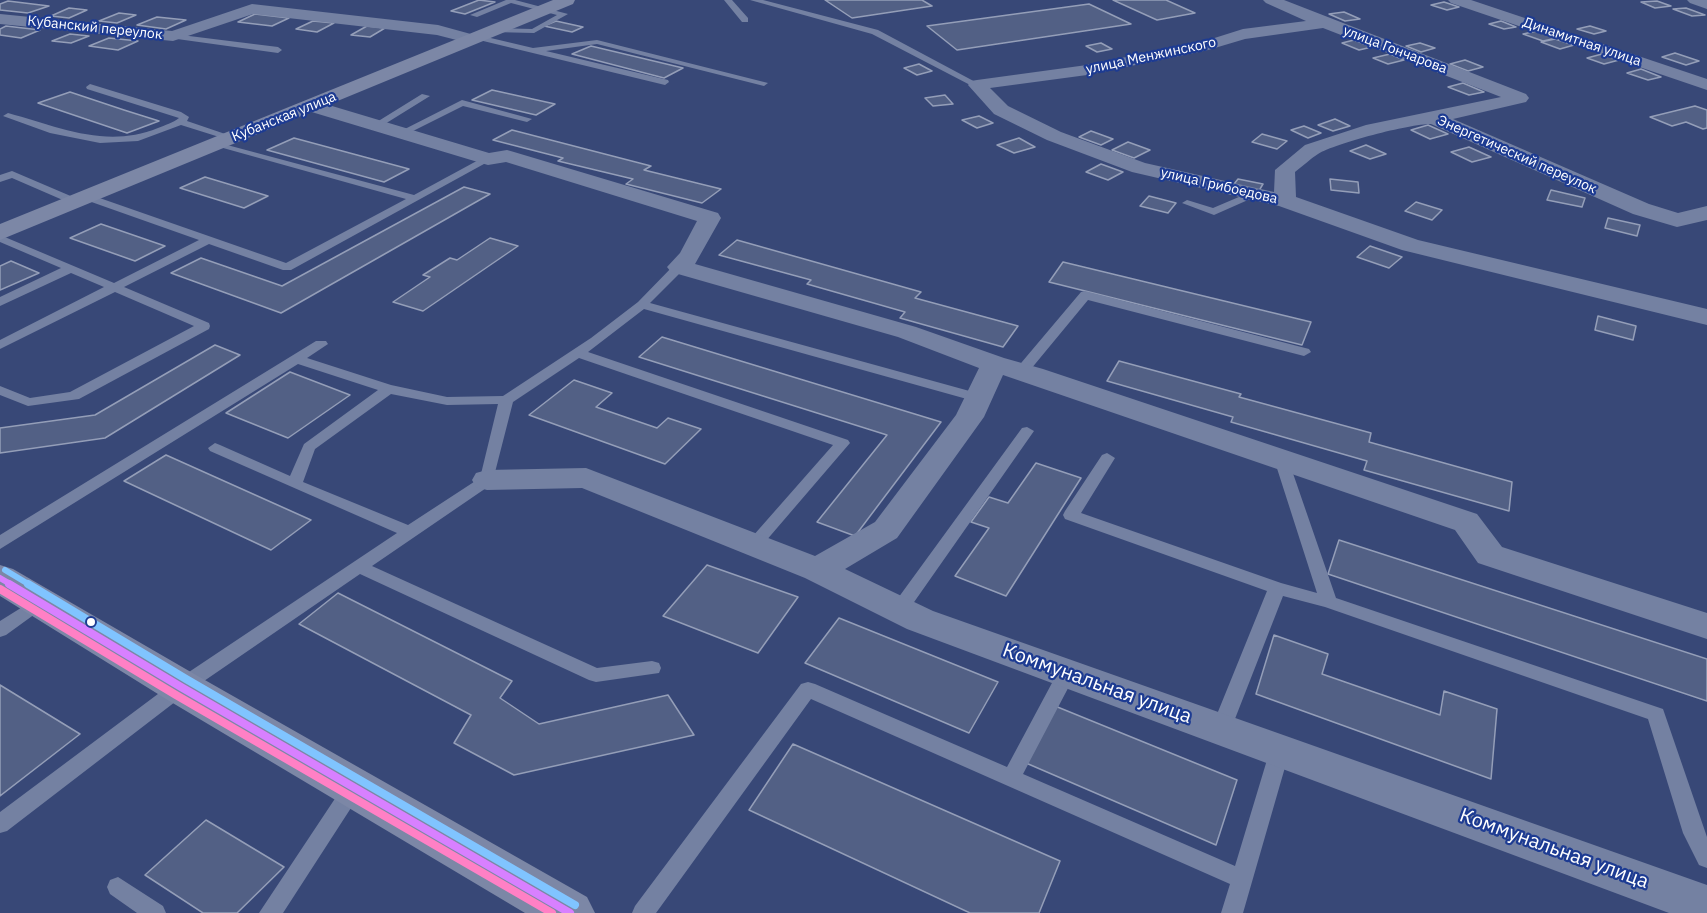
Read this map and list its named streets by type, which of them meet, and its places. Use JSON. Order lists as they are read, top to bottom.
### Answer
{
  "streets": {
    "street": [
      "Кубанский переулок",
      "Динамитная улица",
      "улица Гончарова",
      "улица Менжинского",
      "Кубанская улица",
      "Энергетический переулок",
      "улица Грибоедова",
      "Коммунальная улица"
    ]
  },
  "crossings": [
    ["Кубанский переулок", "Кубанская улица"],
    ["улица Гончарова", "улица Менжинского"],
    ["улица Гончарова", "Энергетический переулок"],
    ["улица Менжинского", "улица Грибоедова"],
    ["Энергетический переулок", "улица Грибоедова"]
  ]
}
